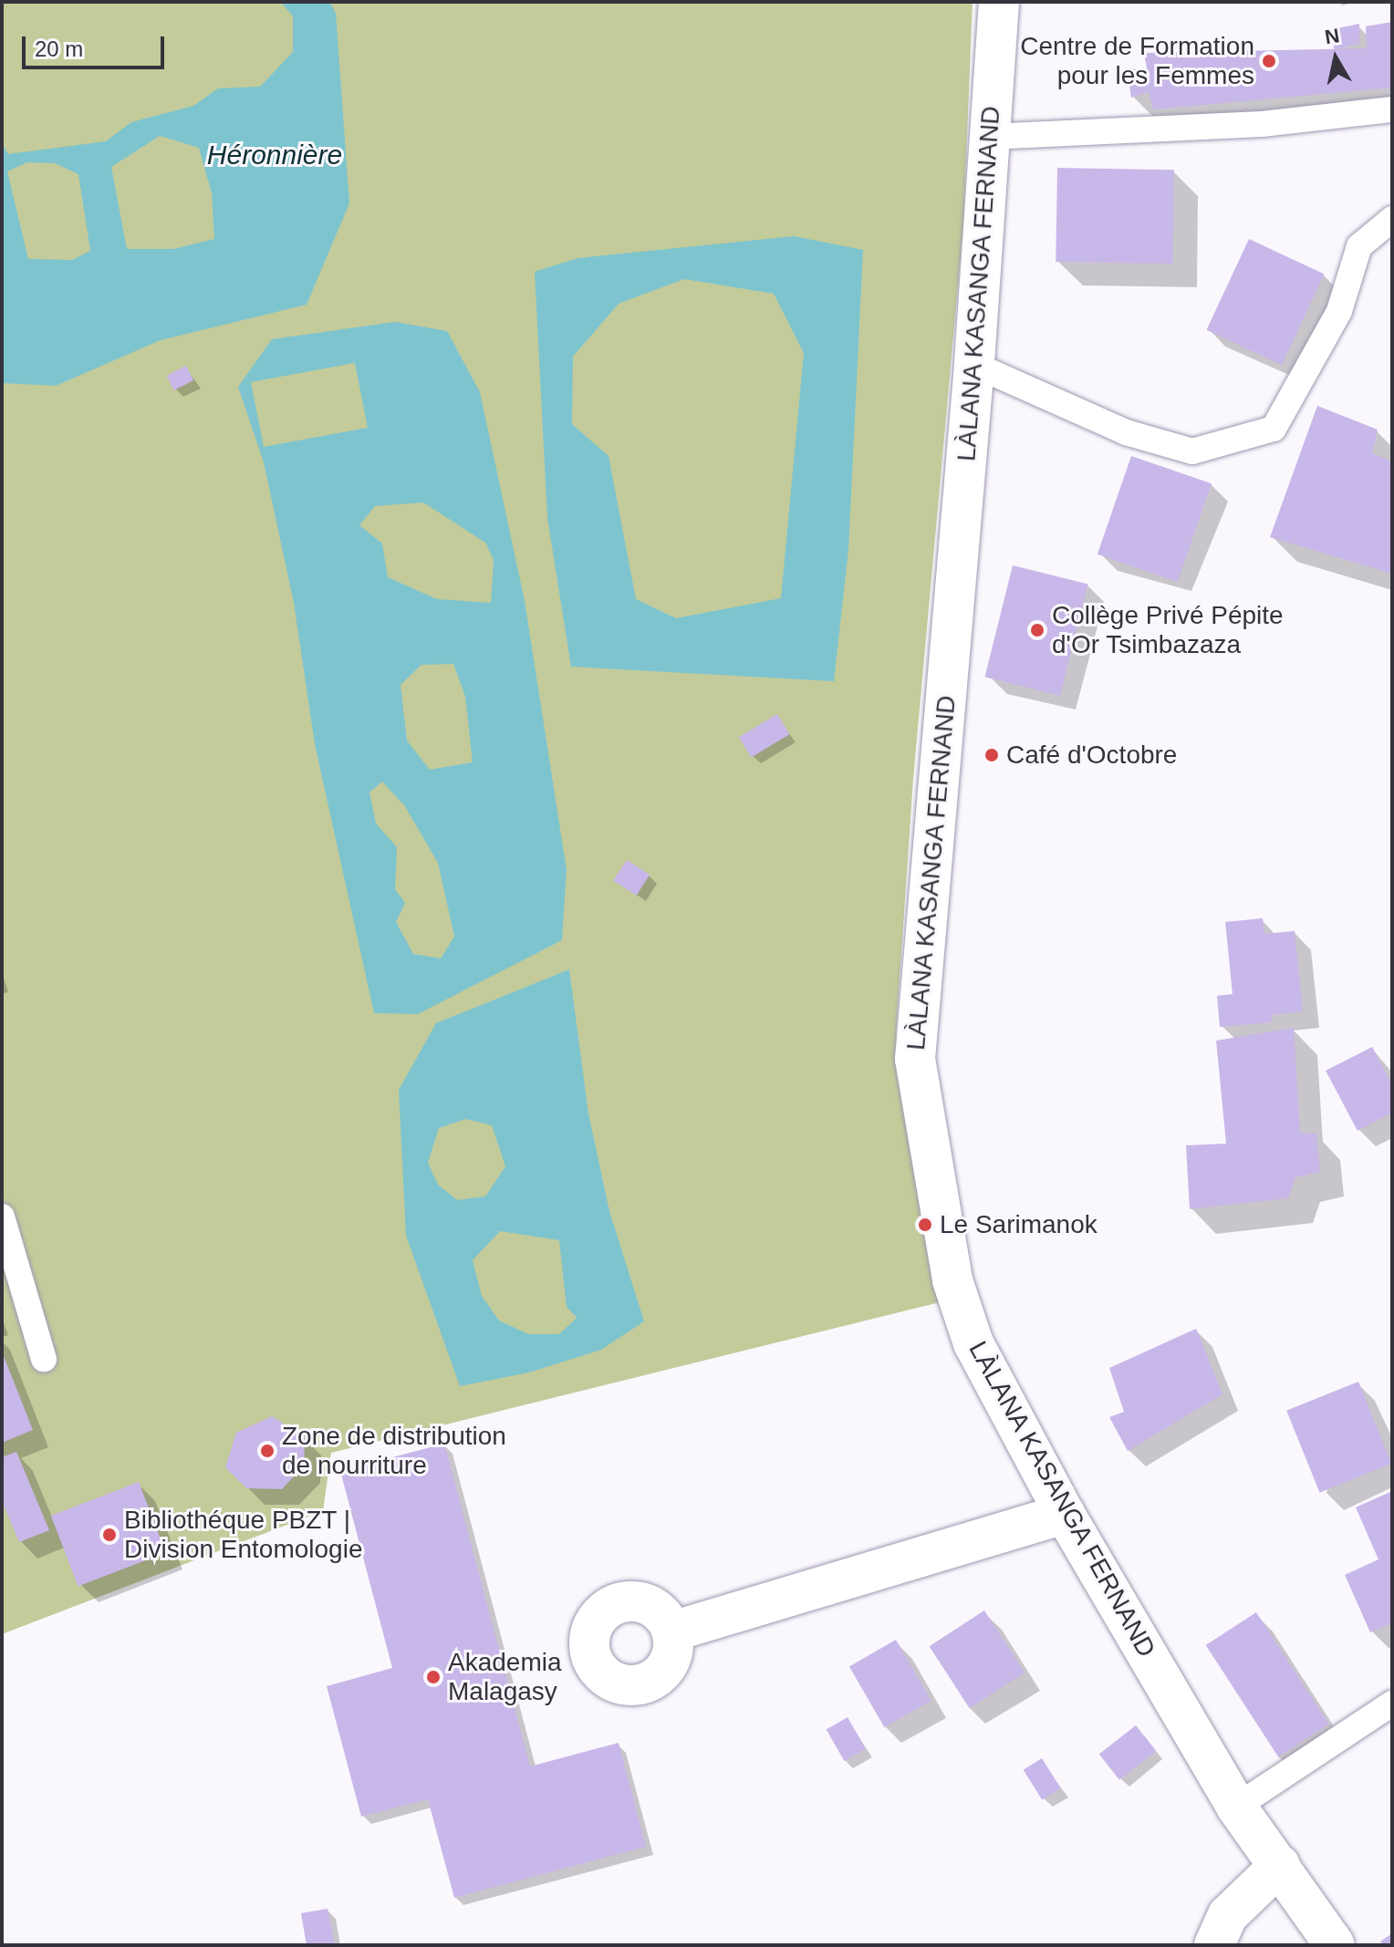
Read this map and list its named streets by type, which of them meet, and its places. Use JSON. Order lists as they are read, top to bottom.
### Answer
{
  "streets": {
    "street": ["LÀLANA KASANGA FERNAND"]
  },
  "water": ["Héronnière"],
  "places": [
    "Centre de Formation pour les Femmes",
    "Collège Privé Pépite d'Or Tsimbazaza",
    "Café d'Octobre",
    "Le Sarimanok",
    "Zone de distribution de nourriture",
    "Bibliothéque PBZT | Division Entomologie",
    "Akademia Malagasy"
  ],
  "scale_bar": "20 m",
  "north": "top"
}
